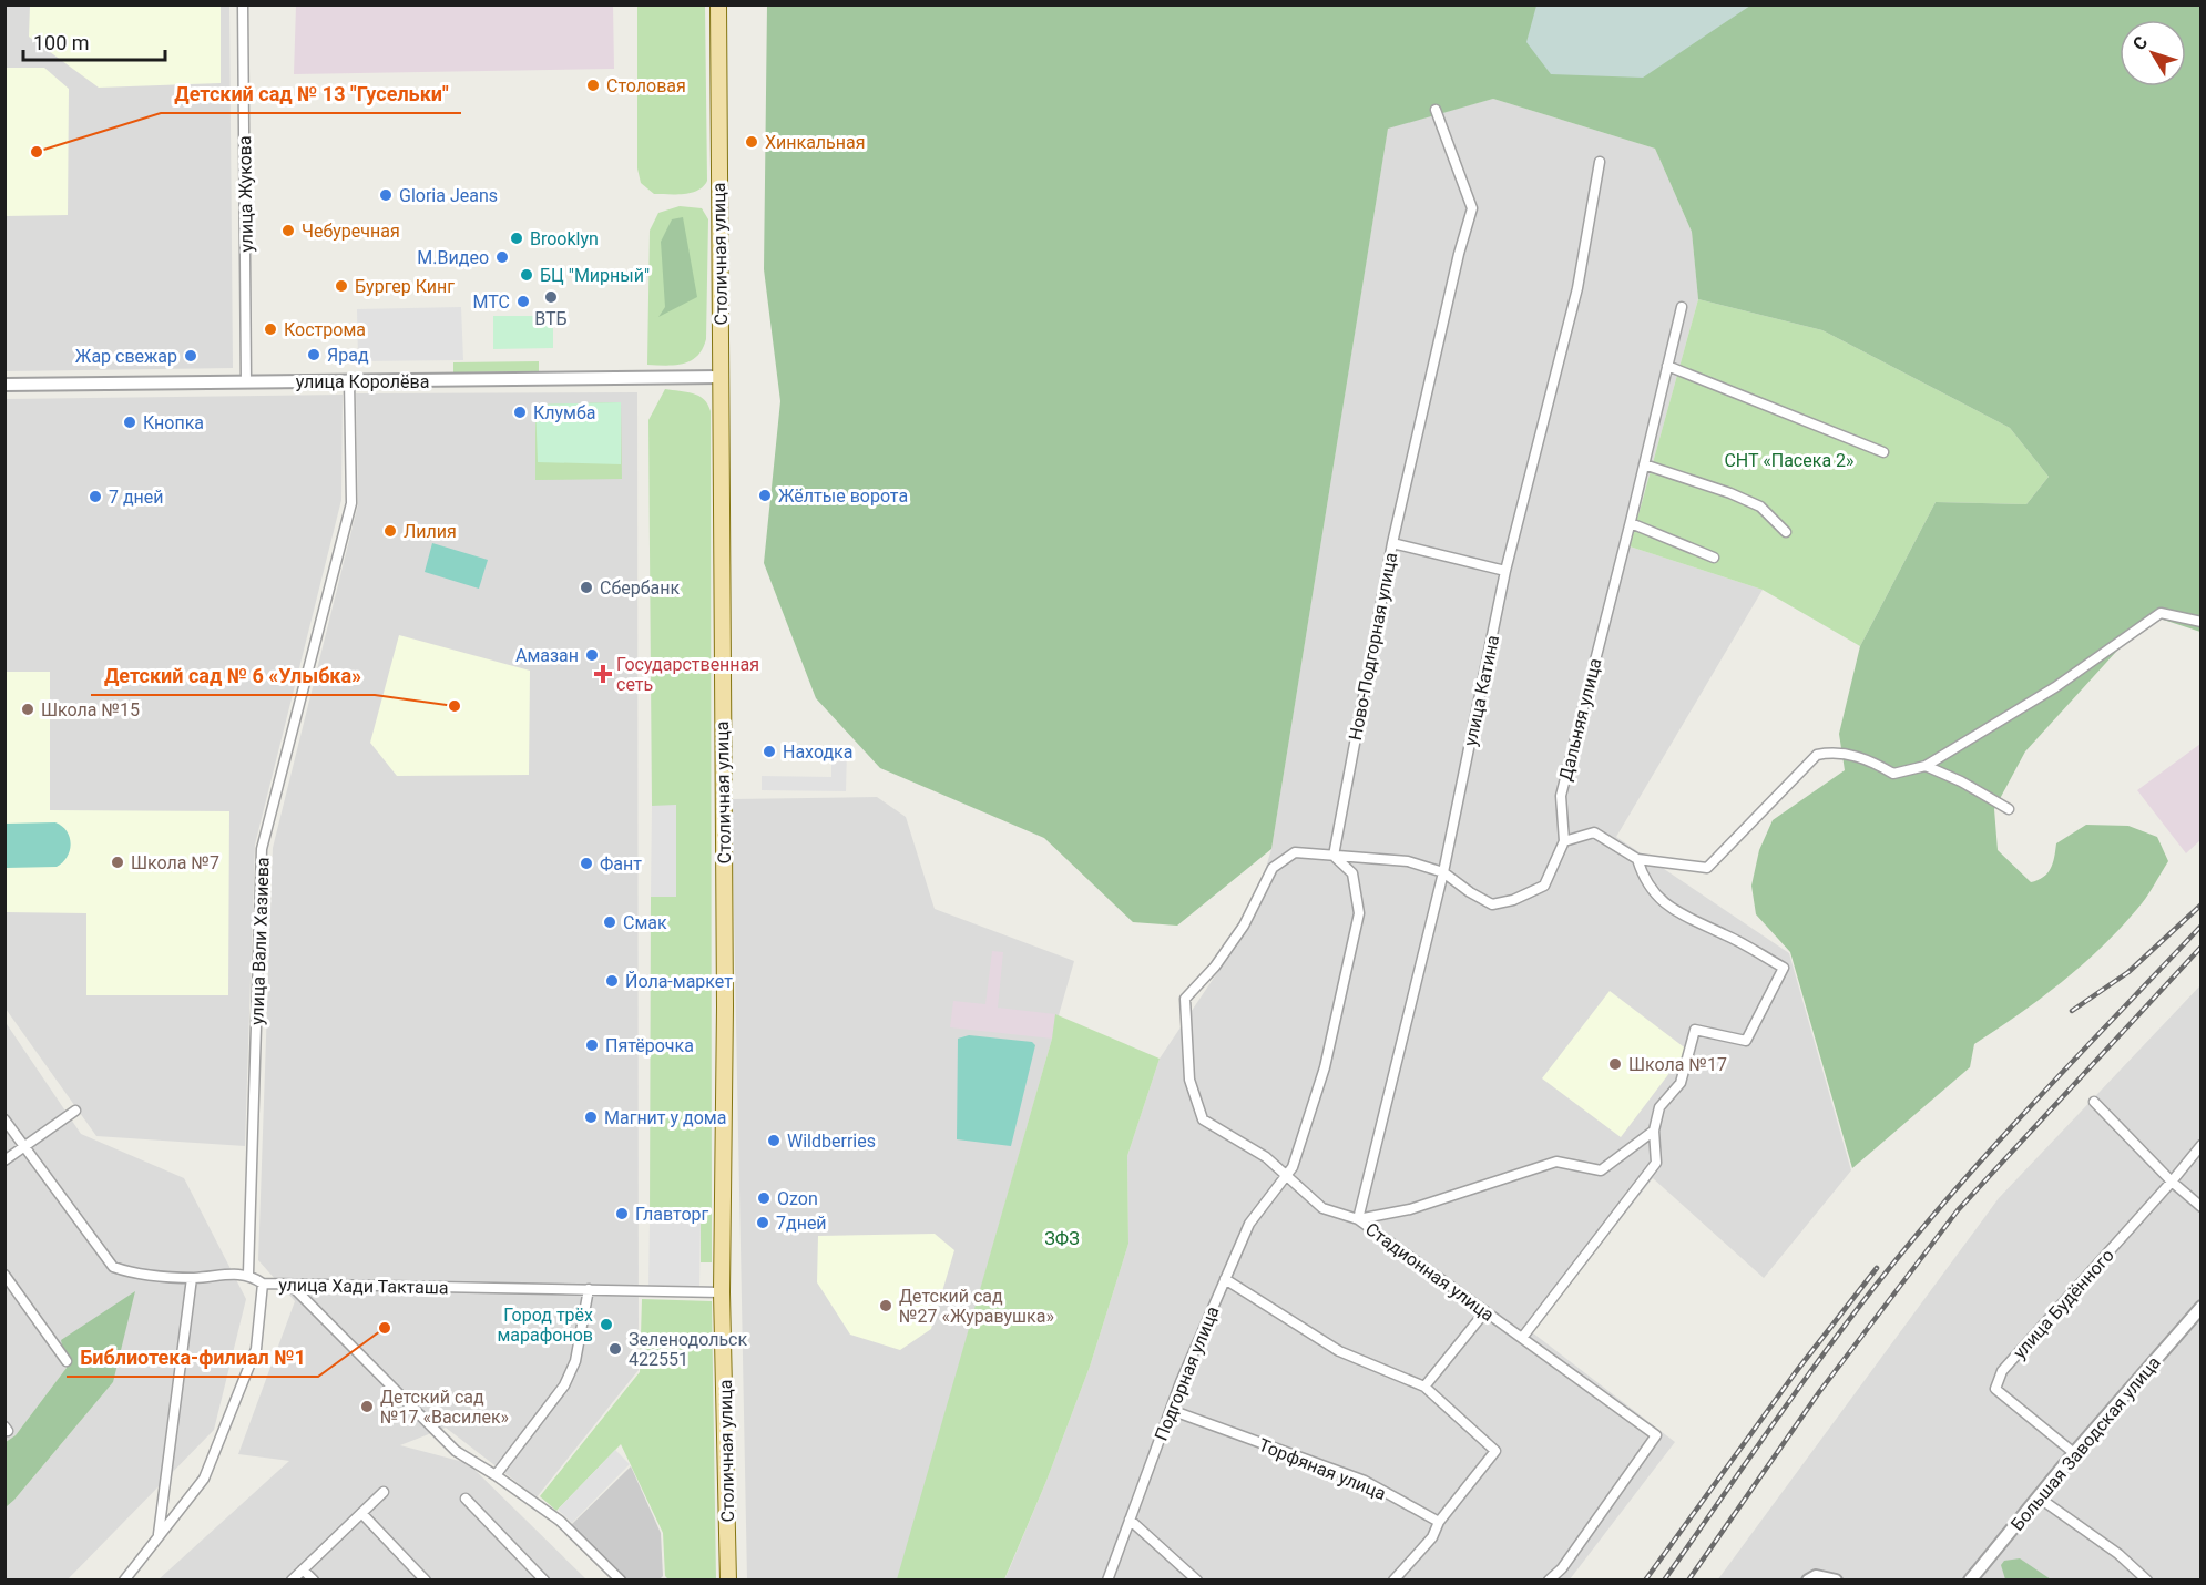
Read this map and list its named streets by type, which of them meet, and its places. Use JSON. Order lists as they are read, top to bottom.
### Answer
{
  "streets": {
    "main road": ["Столичная улица"],
    "street": [
      "улица Жукова",
      "улица Королёва",
      "Ново-Подгорная улица",
      "улица Катина",
      "Дальняя улица",
      "улица Вали Хазиева",
      "Стадионная улица",
      "улица Хади Такташа",
      "улица Будённого",
      "Подгорная улица",
      "Большая Заводская улица",
      "Торфяная улица"
    ]
  },
  "crossings": [
    ["улица Жукова", "улица Королёва"],
    ["Столичная улица", "улица Королёва"],
    ["Столичная улица", "улица Хади Такташа"],
    ["улица Королёва", "улица Вали Хазиева"],
    ["Ново-Подгорная улица", "Стадионная улица"],
    ["улица Катина", "Стадионная улица"],
    ["улица Вали Хазиева", "улица Хади Такташа"],
    ["Стадионная улица", "Подгорная улица"],
    ["улица Будённого", "Большая Заводская улица"],
    ["Подгорная улица", "Торфяная улица"]
  ],
  "parks": ["СНТ «Пасека 2»", "ЗФЗ"],
  "places": {
    "other": [
      "Столовая",
      "Хинкальная",
      "Детский сад № 13 \"Гусельки\"",
      "Gloria Jeans",
      "Чебуречная",
      "Brooklyn",
      "М.Видео",
      "БЦ \"Мирный\"",
      "Бургер Кинг",
      "ВТБ",
      "МТС",
      "Кострома",
      "Ярад",
      "Жар свежар",
      "Клумба",
      "Кнопка",
      "Жёлтые ворота",
      "7 дней",
      "Лилия",
      "Сбербанк",
      "Амазан",
      "Детский сад № 6 «Улыбка»",
      "Школа №15",
      "Находка",
      "Школа №7",
      "Фант",
      "Смак",
      "Йола-маркет",
      "Пятёрочка",
      "Школа №17",
      "Магнит у дома",
      "Wildberries",
      "Ozon",
      "Главторг",
      "7дней",
      "Детский сад №27 «Журавушка»",
      "Город трёх марафонов",
      "Библиотека-филиал №1",
      "Зеленодольск 422551",
      "Детский сад №17 «Василек»"
    ],
    "health": ["Государственная сеть"]
  },
  "scale_bar": "100 m",
  "north": "top left"
}
